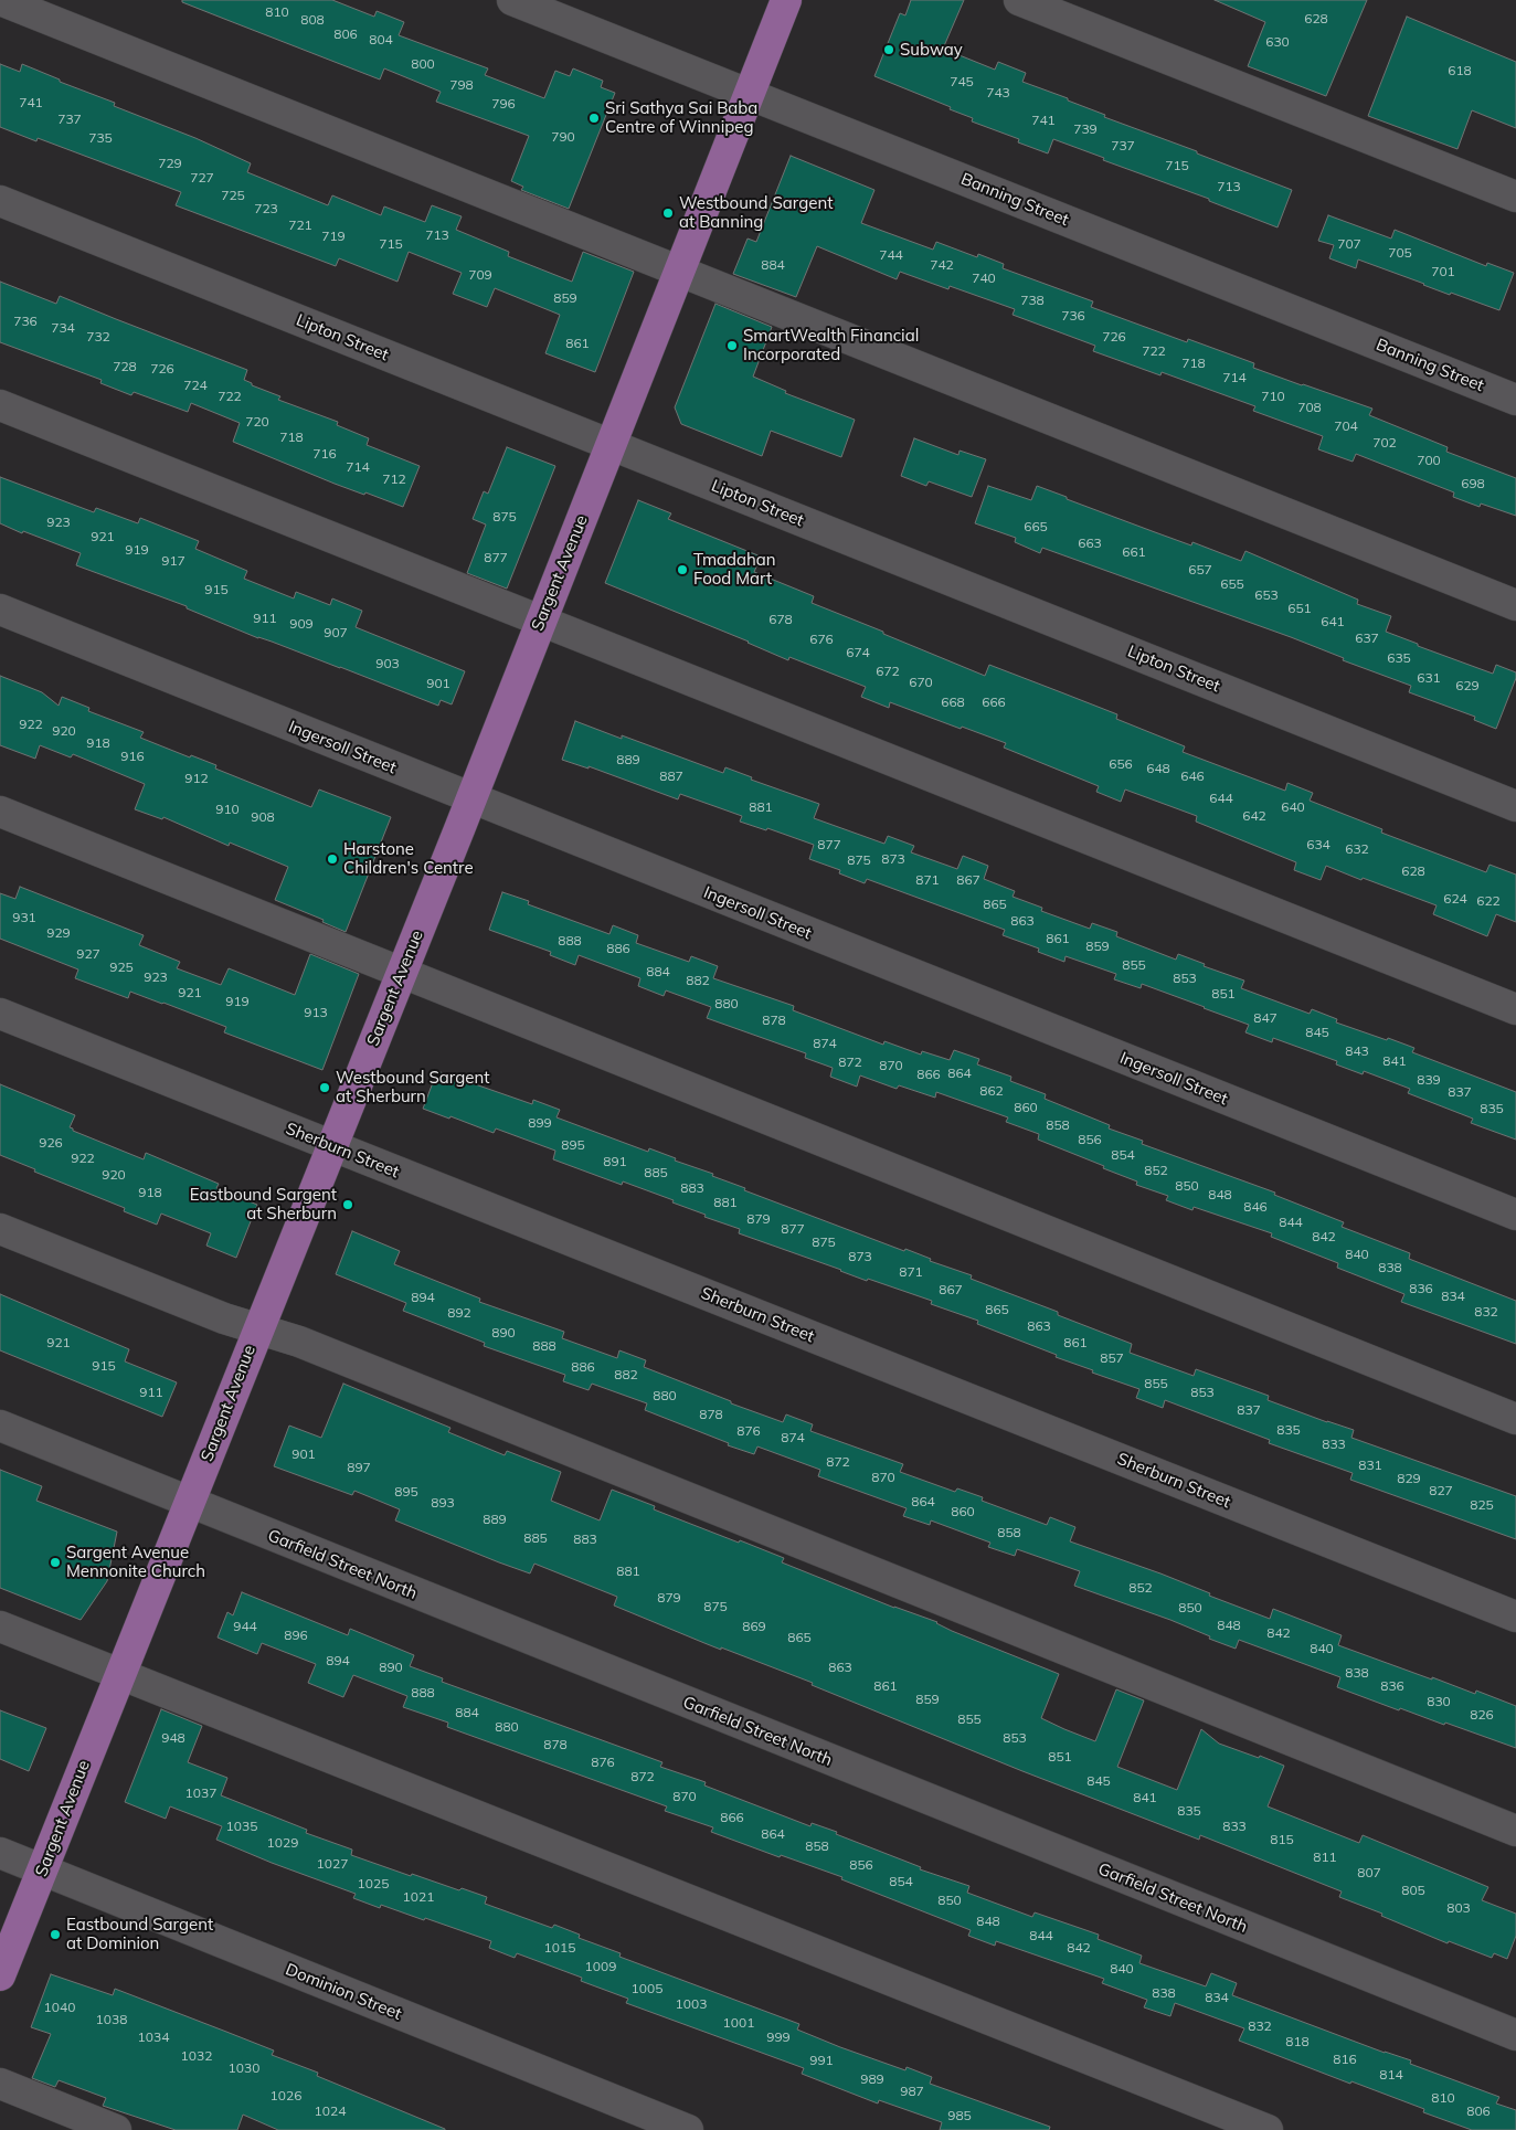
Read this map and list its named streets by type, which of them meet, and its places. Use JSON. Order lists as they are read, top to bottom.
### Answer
{
  "streets": {
    "main road": ["Sargent Avenue"],
    "street": [
      "Banning Street",
      "Lipton Street",
      "Ingersoll Street",
      "Sherburn Street",
      "Garfield Street North",
      "Dominion Street"
    ]
  },
  "crossings": [
    ["Banning Street", "Sargent Avenue"],
    ["Lipton Street", "Sargent Avenue"],
    ["Sargent Avenue", "Ingersoll Street"],
    ["Sargent Avenue", "Sherburn Street"],
    ["Sargent Avenue", "Garfield Street North"],
    ["Sargent Avenue", "Dominion Street"]
  ],
  "places": [
    "Subway",
    "Sri Sathya Sai Baba Centre of Winnipeg",
    "Westbound Sargent at Banning",
    "SmartWealth Financial Incorporated",
    "Tmadahan Food Mart",
    "Harstone Children's Centre",
    "Westbound Sargent at Sherburn",
    "Eastbound Sargent at Sherburn",
    "Sargent Avenue Mennonite Church",
    "Eastbound Sargent at Dominion"
  ],
  "house_numbers": [
    "810",
    "628",
    "808",
    "806",
    "804",
    "630",
    "800",
    "618",
    "745",
    "798",
    "743",
    "741",
    "796",
    "737",
    "741",
    "739",
    "790",
    "735",
    "737",
    "729",
    "715",
    "727",
    "713",
    "725",
    "723",
    "721",
    "713",
    "719",
    "715",
    "707",
    "705",
    "744",
    "884",
    "742",
    "701",
    "709",
    "740",
    "859",
    "738",
    "736",
    "736",
    "734",
    "732",
    "726",
    "861",
    "722",
    "718",
    "728",
    "726",
    "714",
    "724",
    "722",
    "710",
    "708",
    "720",
    "704",
    "718",
    "702",
    "716",
    "700",
    "714",
    "712",
    "698",
    "875",
    "923",
    "665",
    "921",
    "663",
    "919",
    "661",
    "877",
    "917",
    "657",
    "655",
    "915",
    "653",
    "651",
    "911",
    "678",
    "641",
    "909",
    "907",
    "637",
    "676",
    "674",
    "635",
    "903",
    "672",
    "631",
    "670",
    "901",
    "629",
    "668",
    "666",
    "922",
    "920",
    "918",
    "916",
    "889",
    "656",
    "648",
    "887",
    "646",
    "912",
    "644",
    "881",
    "640",
    "910",
    "642",
    "908",
    "877",
    "634",
    "632",
    "873",
    "875",
    "628",
    "871",
    "867",
    "624",
    "622",
    "865",
    "931",
    "863",
    "929",
    "861",
    "888",
    "859",
    "886",
    "927",
    "855",
    "925",
    "884",
    "923",
    "853",
    "882",
    "921",
    "851",
    "919",
    "880",
    "913",
    "847",
    "878",
    "845",
    "874",
    "843",
    "841",
    "872",
    "870",
    "864",
    "866",
    "839",
    "862",
    "837",
    "860",
    "835",
    "899",
    "858",
    "856",
    "926",
    "895",
    "854",
    "922",
    "891",
    "852",
    "885",
    "920",
    "850",
    "883",
    "918",
    "848",
    "881",
    "846",
    "879",
    "844",
    "877",
    "842",
    "875",
    "840",
    "873",
    "838",
    "871",
    "836",
    "867",
    "834",
    "894",
    "865",
    "832",
    "892",
    "863",
    "890",
    "921",
    "861",
    "888",
    "857",
    "915",
    "886",
    "882",
    "855",
    "911",
    "853",
    "880",
    "837",
    "878",
    "835",
    "876",
    "874",
    "833",
    "901",
    "872",
    "831",
    "897",
    "870",
    "829",
    "827",
    "895",
    "864",
    "893",
    "825",
    "860",
    "889",
    "858",
    "885",
    "883",
    "881",
    "852",
    "879",
    "875",
    "850",
    "848",
    "944",
    "869",
    "842",
    "896",
    "865",
    "840",
    "894",
    "890",
    "863",
    "838",
    "861",
    "836",
    "888",
    "859",
    "830",
    "884",
    "826",
    "855",
    "880",
    "948",
    "853",
    "878",
    "851",
    "876",
    "872",
    "845",
    "1037",
    "870",
    "841",
    "835",
    "866",
    "1035",
    "833",
    "864",
    "815",
    "1029",
    "858",
    "811",
    "1027",
    "856",
    "807",
    "854",
    "1025",
    "805",
    "1021",
    "850",
    "803",
    "848",
    "844",
    "1015",
    "842",
    "1009",
    "840",
    "1005",
    "838",
    "834",
    "1003",
    "1040",
    "1038",
    "1001",
    "832",
    "1034",
    "999",
    "818",
    "1032",
    "816",
    "991",
    "1030",
    "814",
    "989",
    "987",
    "1026",
    "810",
    "1024",
    "806",
    "985"
  ]
}
